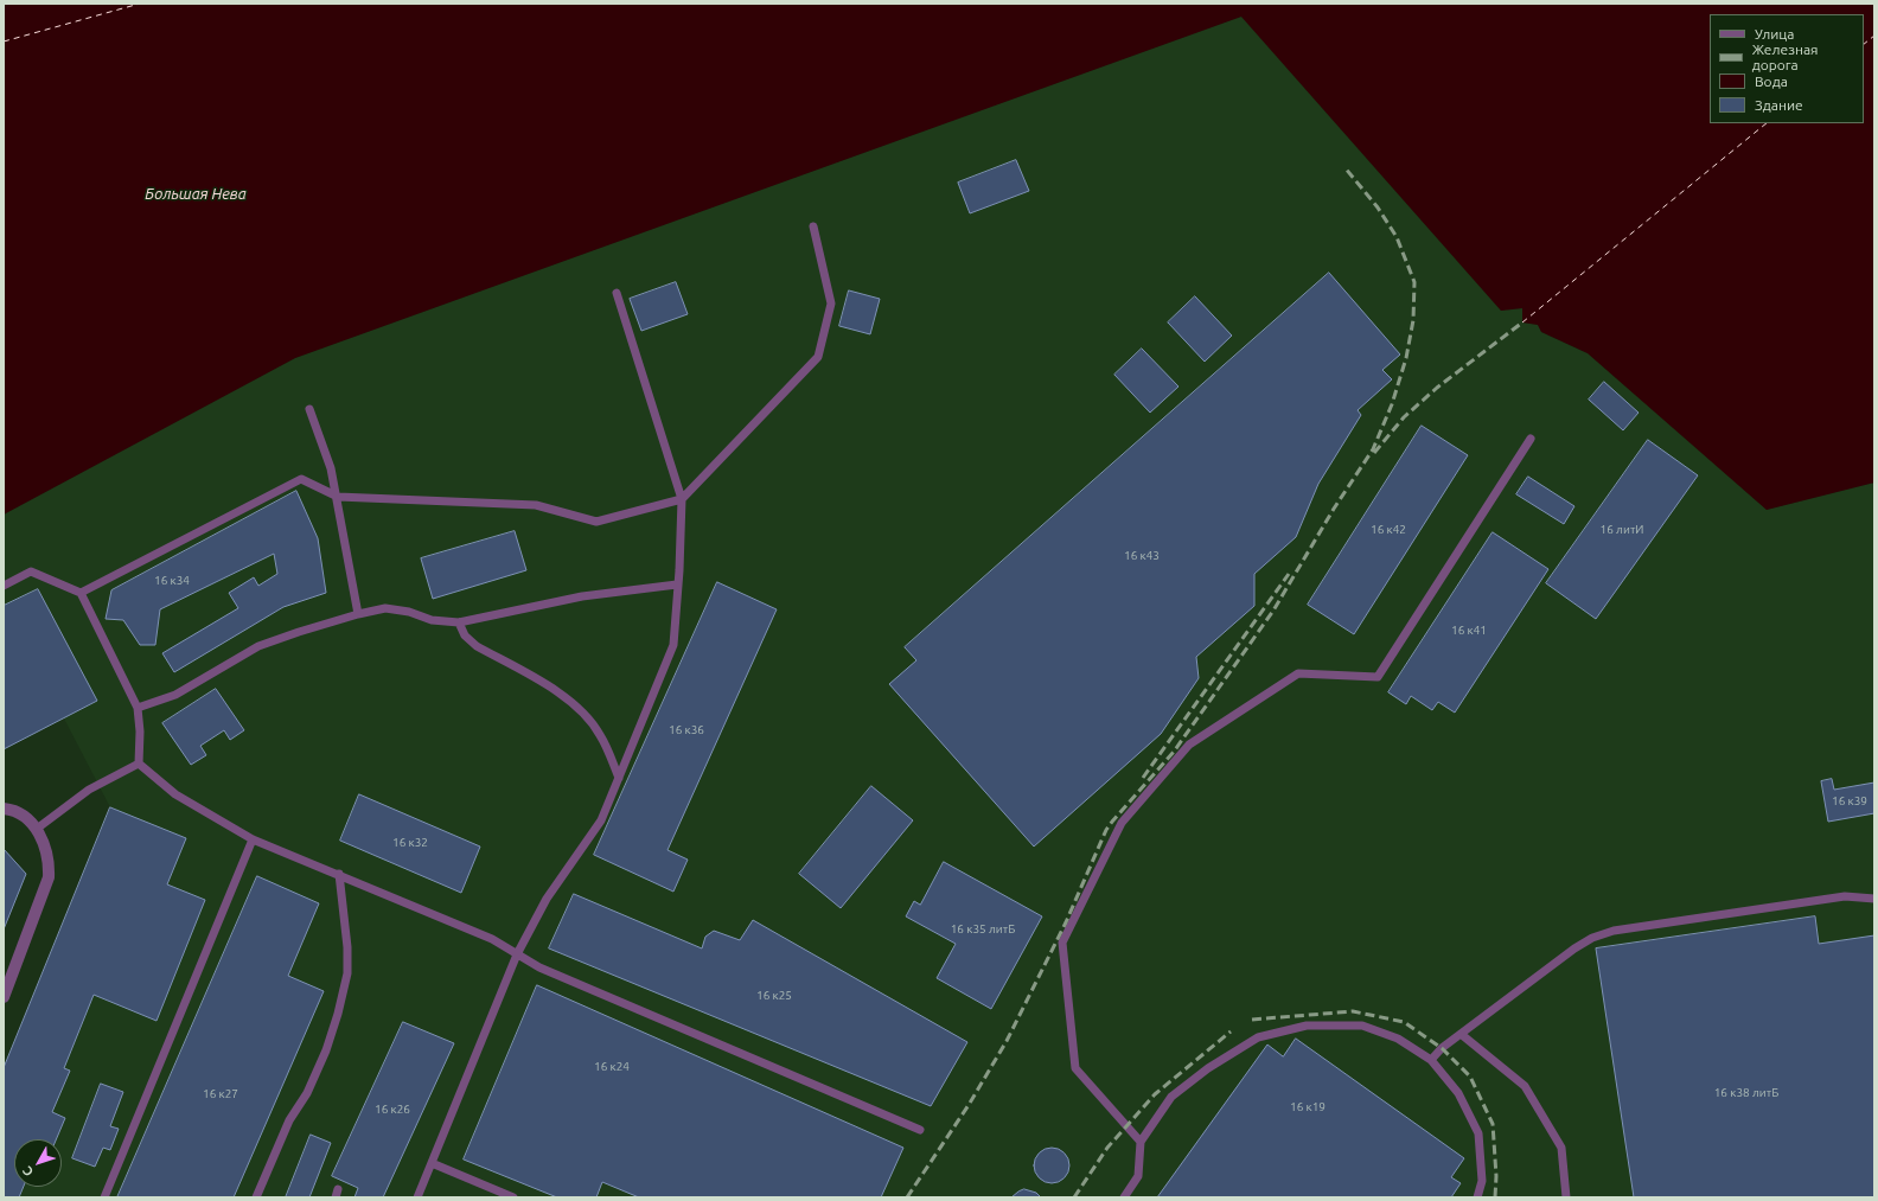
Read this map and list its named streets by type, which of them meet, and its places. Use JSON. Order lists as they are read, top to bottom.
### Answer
{
  "water": ["Большая Нева"],
  "house_numbers": [
    "16 к42",
    "16 литИ",
    "16 к43",
    "16 к34",
    "16 к41",
    "16 к36",
    "16 к39",
    "16 к32",
    "16 к35 литБ",
    "16 к25",
    "16 к24",
    "16 к38 литБ",
    "16 к27",
    "16 к19",
    "16 к26"
  ],
  "legend": [
    "Улица",
    "Железная дорога",
    "Вода",
    "Здание"
  ],
  "north": "bottom left"
}
